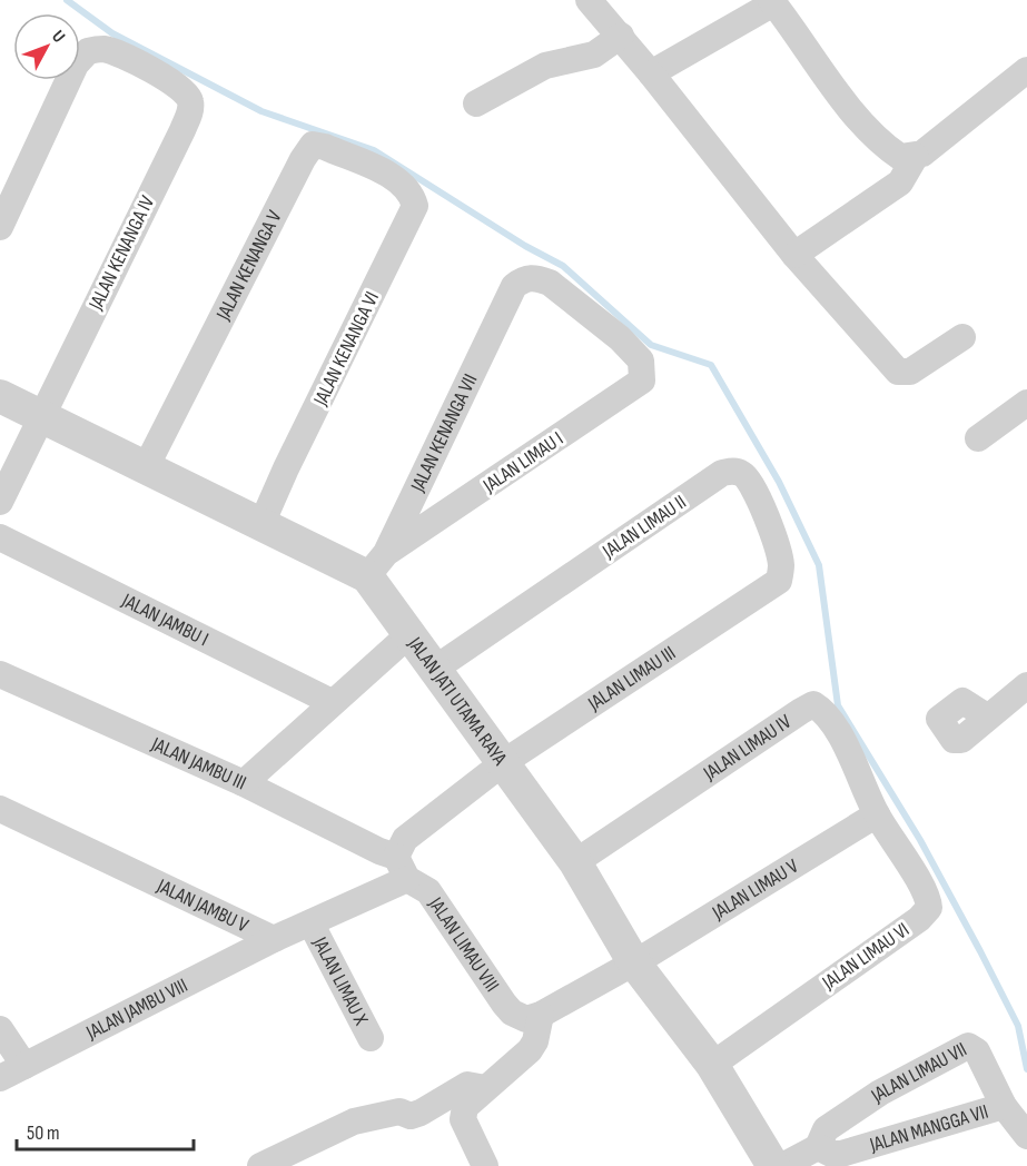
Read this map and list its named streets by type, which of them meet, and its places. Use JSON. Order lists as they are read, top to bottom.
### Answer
{
  "streets": {
    "street": [
      "JALAN KENANGA IV",
      "JALAN KENANGA V",
      "JALAN KENANGA VI",
      "JALAN KENANGA VII",
      "JALAN LIMAU I",
      "JALAN LIMAU II",
      "JALAN JAMBU I",
      "JALAN LIMAU III",
      "JALAN JATI UTAMA RAYA",
      "JALAN LIMAU IV",
      "JALAN JAMBU III",
      "JALAN LIMAU V",
      "JALAN JAMBU V",
      "JALAN LIMAU VIII",
      "JALAN LIMAU VI",
      "JALAN LIMAU X",
      "JALAN JAMBU VIII",
      "JALAN LIMAU VII",
      "JALAN MANGGA VII"
    ]
  },
  "crossings": [
    ["JALAN KENANGA IV", "JALAN JATI UTAMA RAYA"],
    ["JALAN KENANGA V", "JALAN KENANGA VI"],
    ["JALAN KENANGA V", "JALAN JATI UTAMA RAYA"],
    ["JALAN KENANGA VI", "JALAN JATI UTAMA RAYA"],
    ["JALAN KENANGA VII", "JALAN LIMAU I"],
    ["JALAN KENANGA VII", "JALAN JATI UTAMA RAYA"],
    ["JALAN LIMAU I", "JALAN JATI UTAMA RAYA"],
    ["JALAN LIMAU II", "JALAN LIMAU III"],
    ["JALAN LIMAU II", "JALAN JATI UTAMA RAYA"],
    ["JALAN LIMAU III", "JALAN JATI UTAMA RAYA"],
    ["JALAN LIMAU III", "JALAN JAMBU III"],
    ["JALAN LIMAU III", "JALAN JAMBU V"],
    ["JALAN LIMAU III", "JALAN LIMAU VIII"],
    ["JALAN JATI UTAMA RAYA", "JALAN LIMAU IV"],
    ["JALAN JATI UTAMA RAYA", "JALAN LIMAU V"],
    ["JALAN JATI UTAMA RAYA", "JALAN LIMAU VI"],
    ["JALAN LIMAU IV", "JALAN LIMAU V"],
    ["JALAN LIMAU IV", "JALAN LIMAU VI"],
    ["JALAN JAMBU III", "JALAN JAMBU V"],
    ["JALAN JAMBU III", "JALAN LIMAU VIII"],
    ["JALAN LIMAU V", "JALAN LIMAU VIII"],
    ["JALAN LIMAU V", "JALAN LIMAU VI"],
    ["JALAN JAMBU V", "JALAN LIMAU VIII"],
    ["JALAN JAMBU V", "JALAN LIMAU X"],
    ["JALAN JAMBU V", "JALAN JAMBU VIII"],
    ["JALAN LIMAU VII", "JALAN MANGGA VII"]
  ],
  "scale_bar": "50 m",
  "north": "top right"
}
